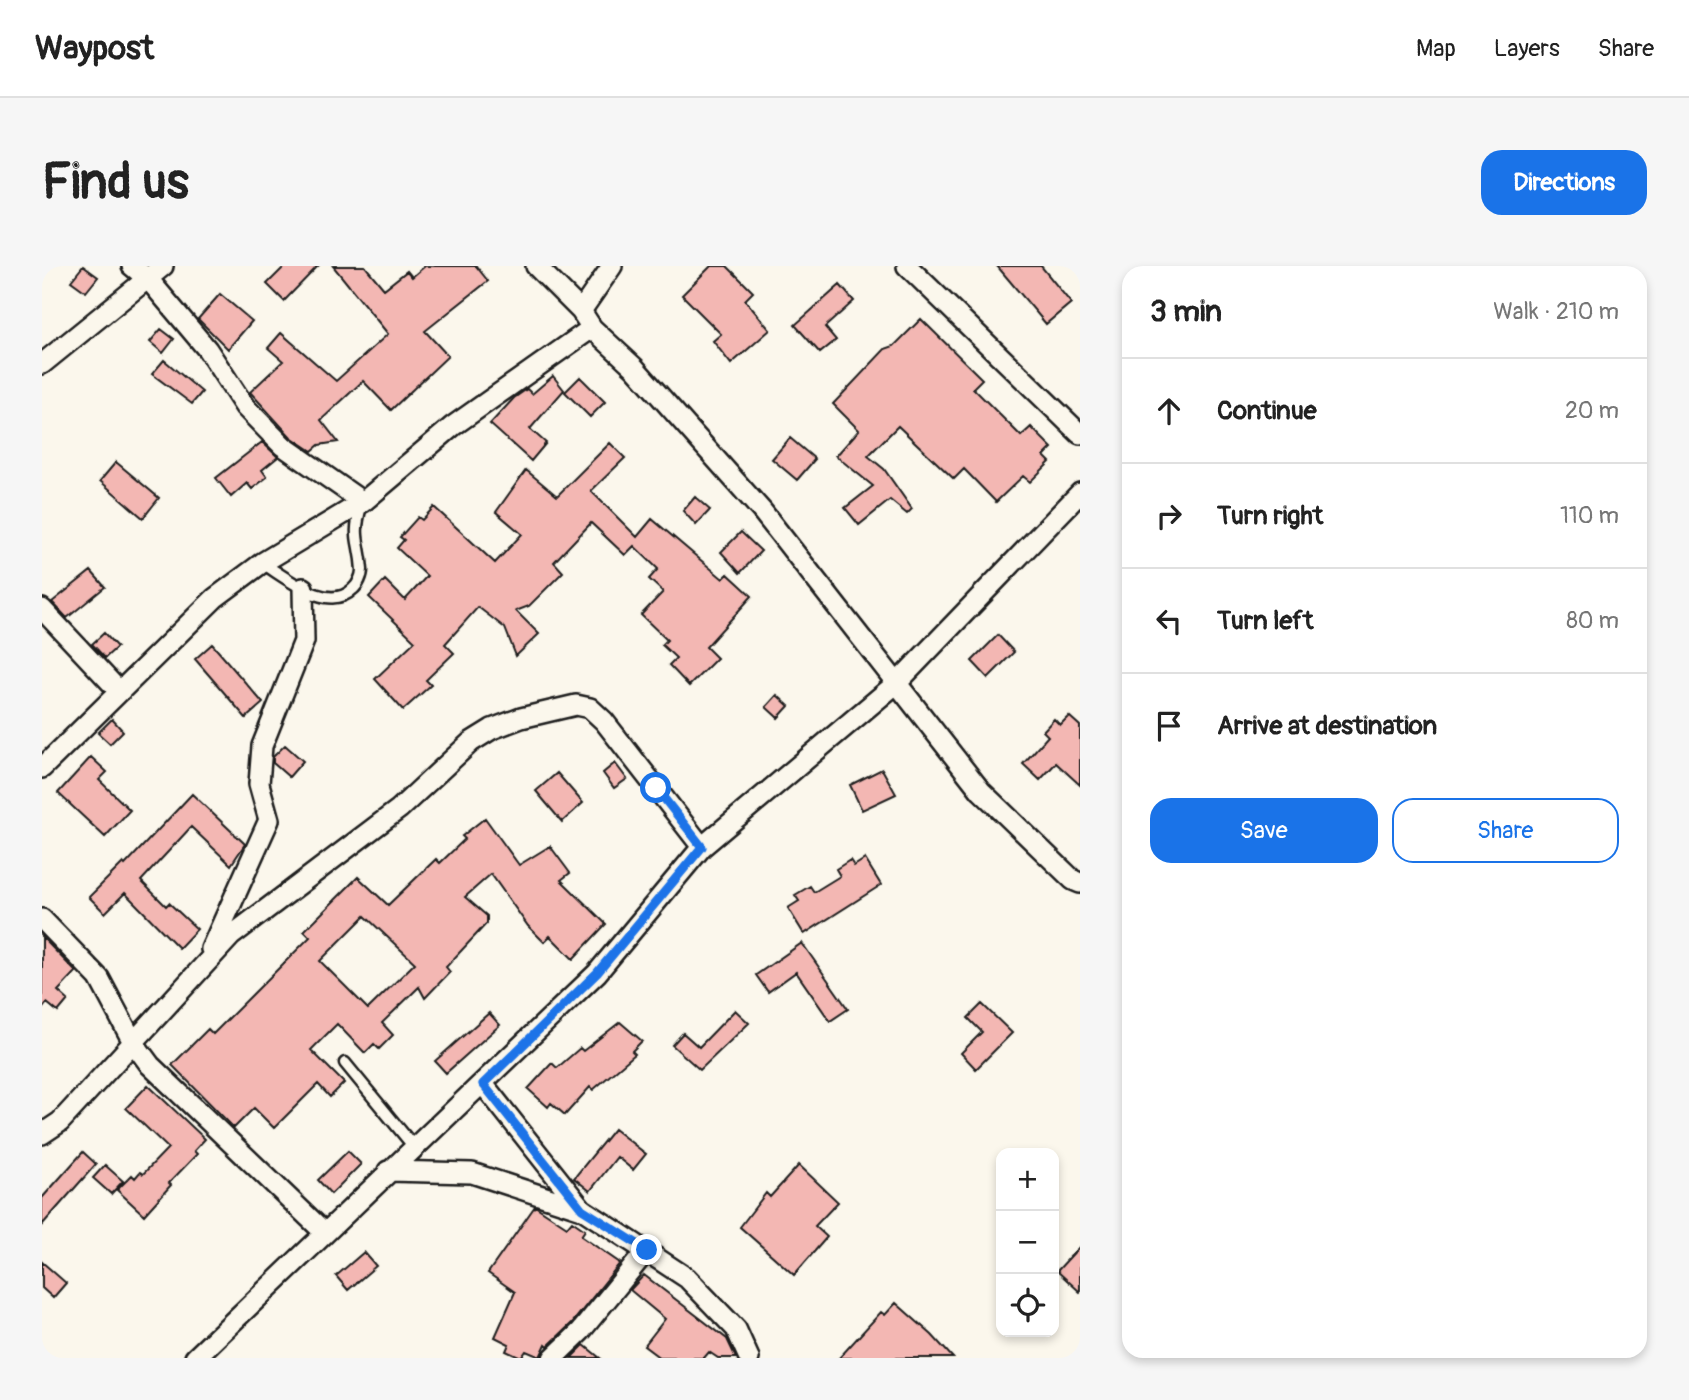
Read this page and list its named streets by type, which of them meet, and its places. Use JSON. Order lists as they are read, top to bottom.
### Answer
{
  "page": {
    "header": "Waypost",
    "nav": ["Map", "Layers", "Share"],
    "buttons": [
      "Directions",
      ["Save", "Share"]
    ],
    "title": "Find us",
    "heading": ["3 min", "Walk · 210 m"],
    "list": [
      ["Continue", "20 m"],
      ["Turn right", "110 m"],
      ["Turn left", "80 m"],
      "Arrive at destination"
    ],
    "map_buttons": ["+", "−"]
  }
}
